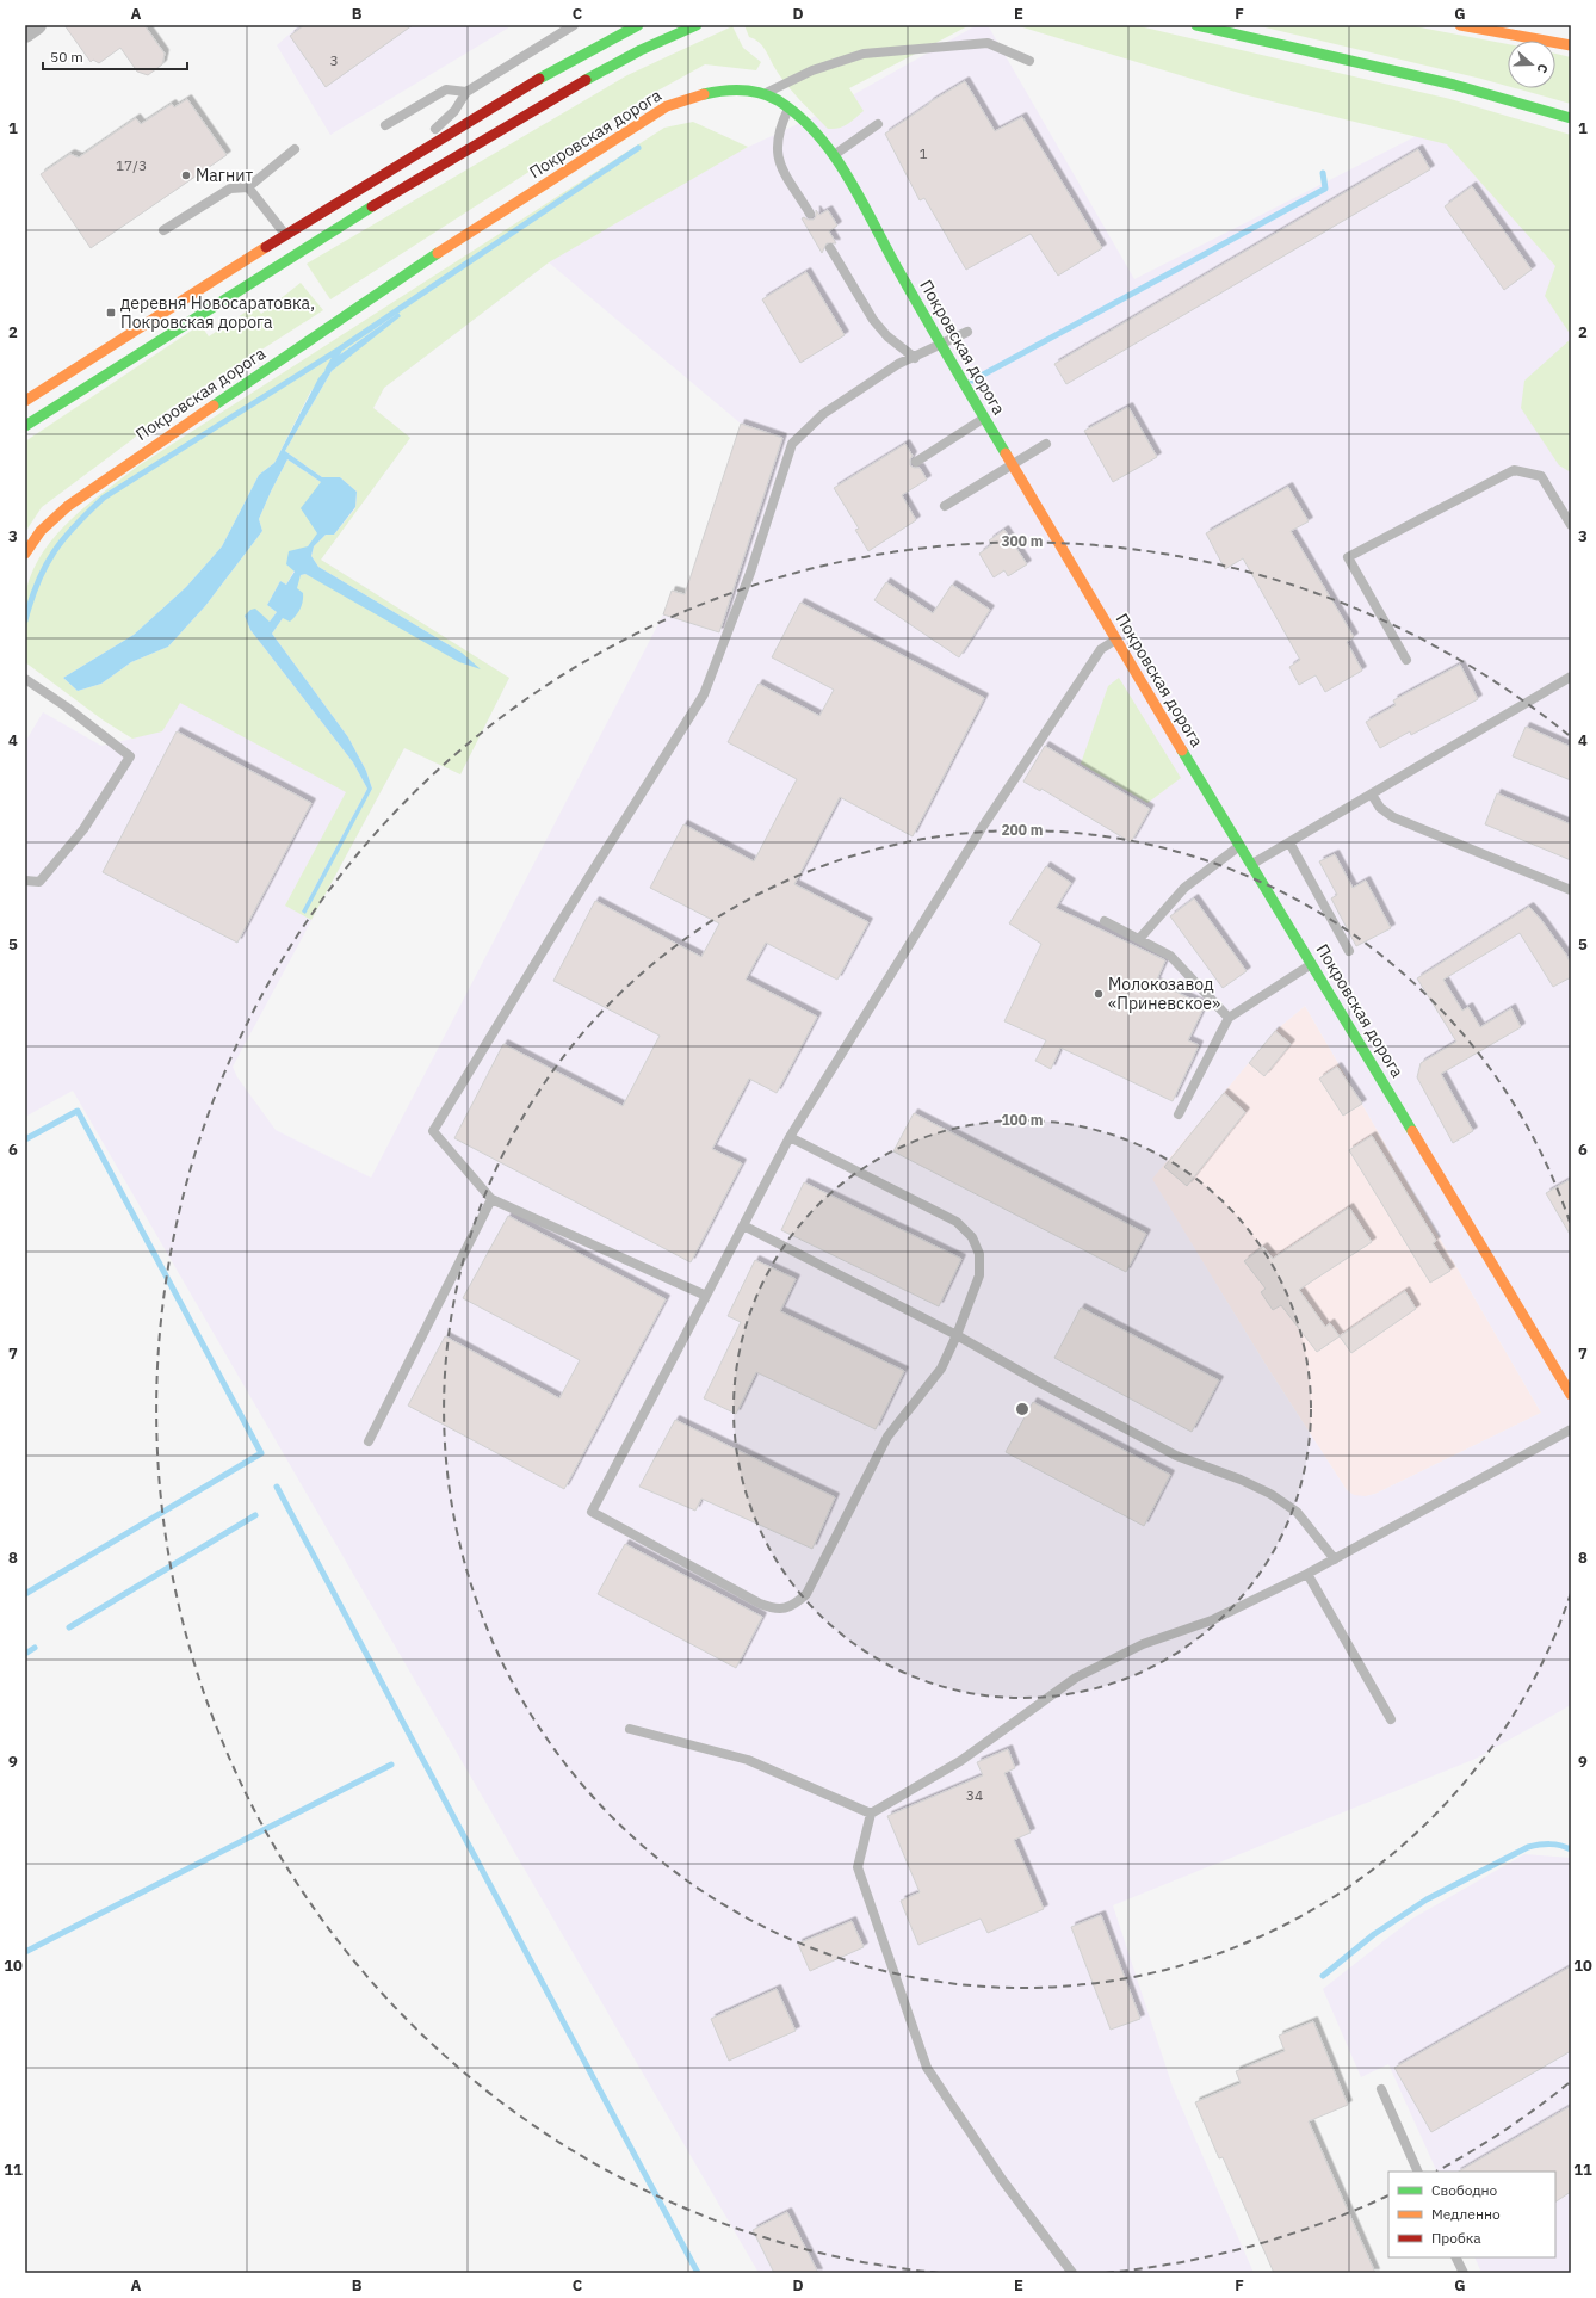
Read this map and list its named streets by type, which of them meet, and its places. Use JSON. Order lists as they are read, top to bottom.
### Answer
{
  "streets": {
    "street": ["Покровская дорога"]
  },
  "places": {
    "other": ["Магнит", "Молокозавод «Приневское»"],
    "transit": ["деревня Новосаратовка, Покровская дорога"]
  },
  "house_numbers": [
    "3",
    "1",
    "17/3",
    "34"
  ],
  "legend": ["Свободно", "Медленно", "Пробка"],
  "scale_bar": "50 m",
  "north": "right",
  "grid": {
    "columns": [
      "A",
      "B",
      "C",
      "D",
      "E",
      "F",
      "G"
    ],
    "rows": [
      "1",
      "2",
      "3",
      "4",
      "5",
      "6",
      "7",
      "8",
      "9",
      "10",
      "11"
    ]
  },
  "rings": ["300 m", "200 m", "100 m"]
}
